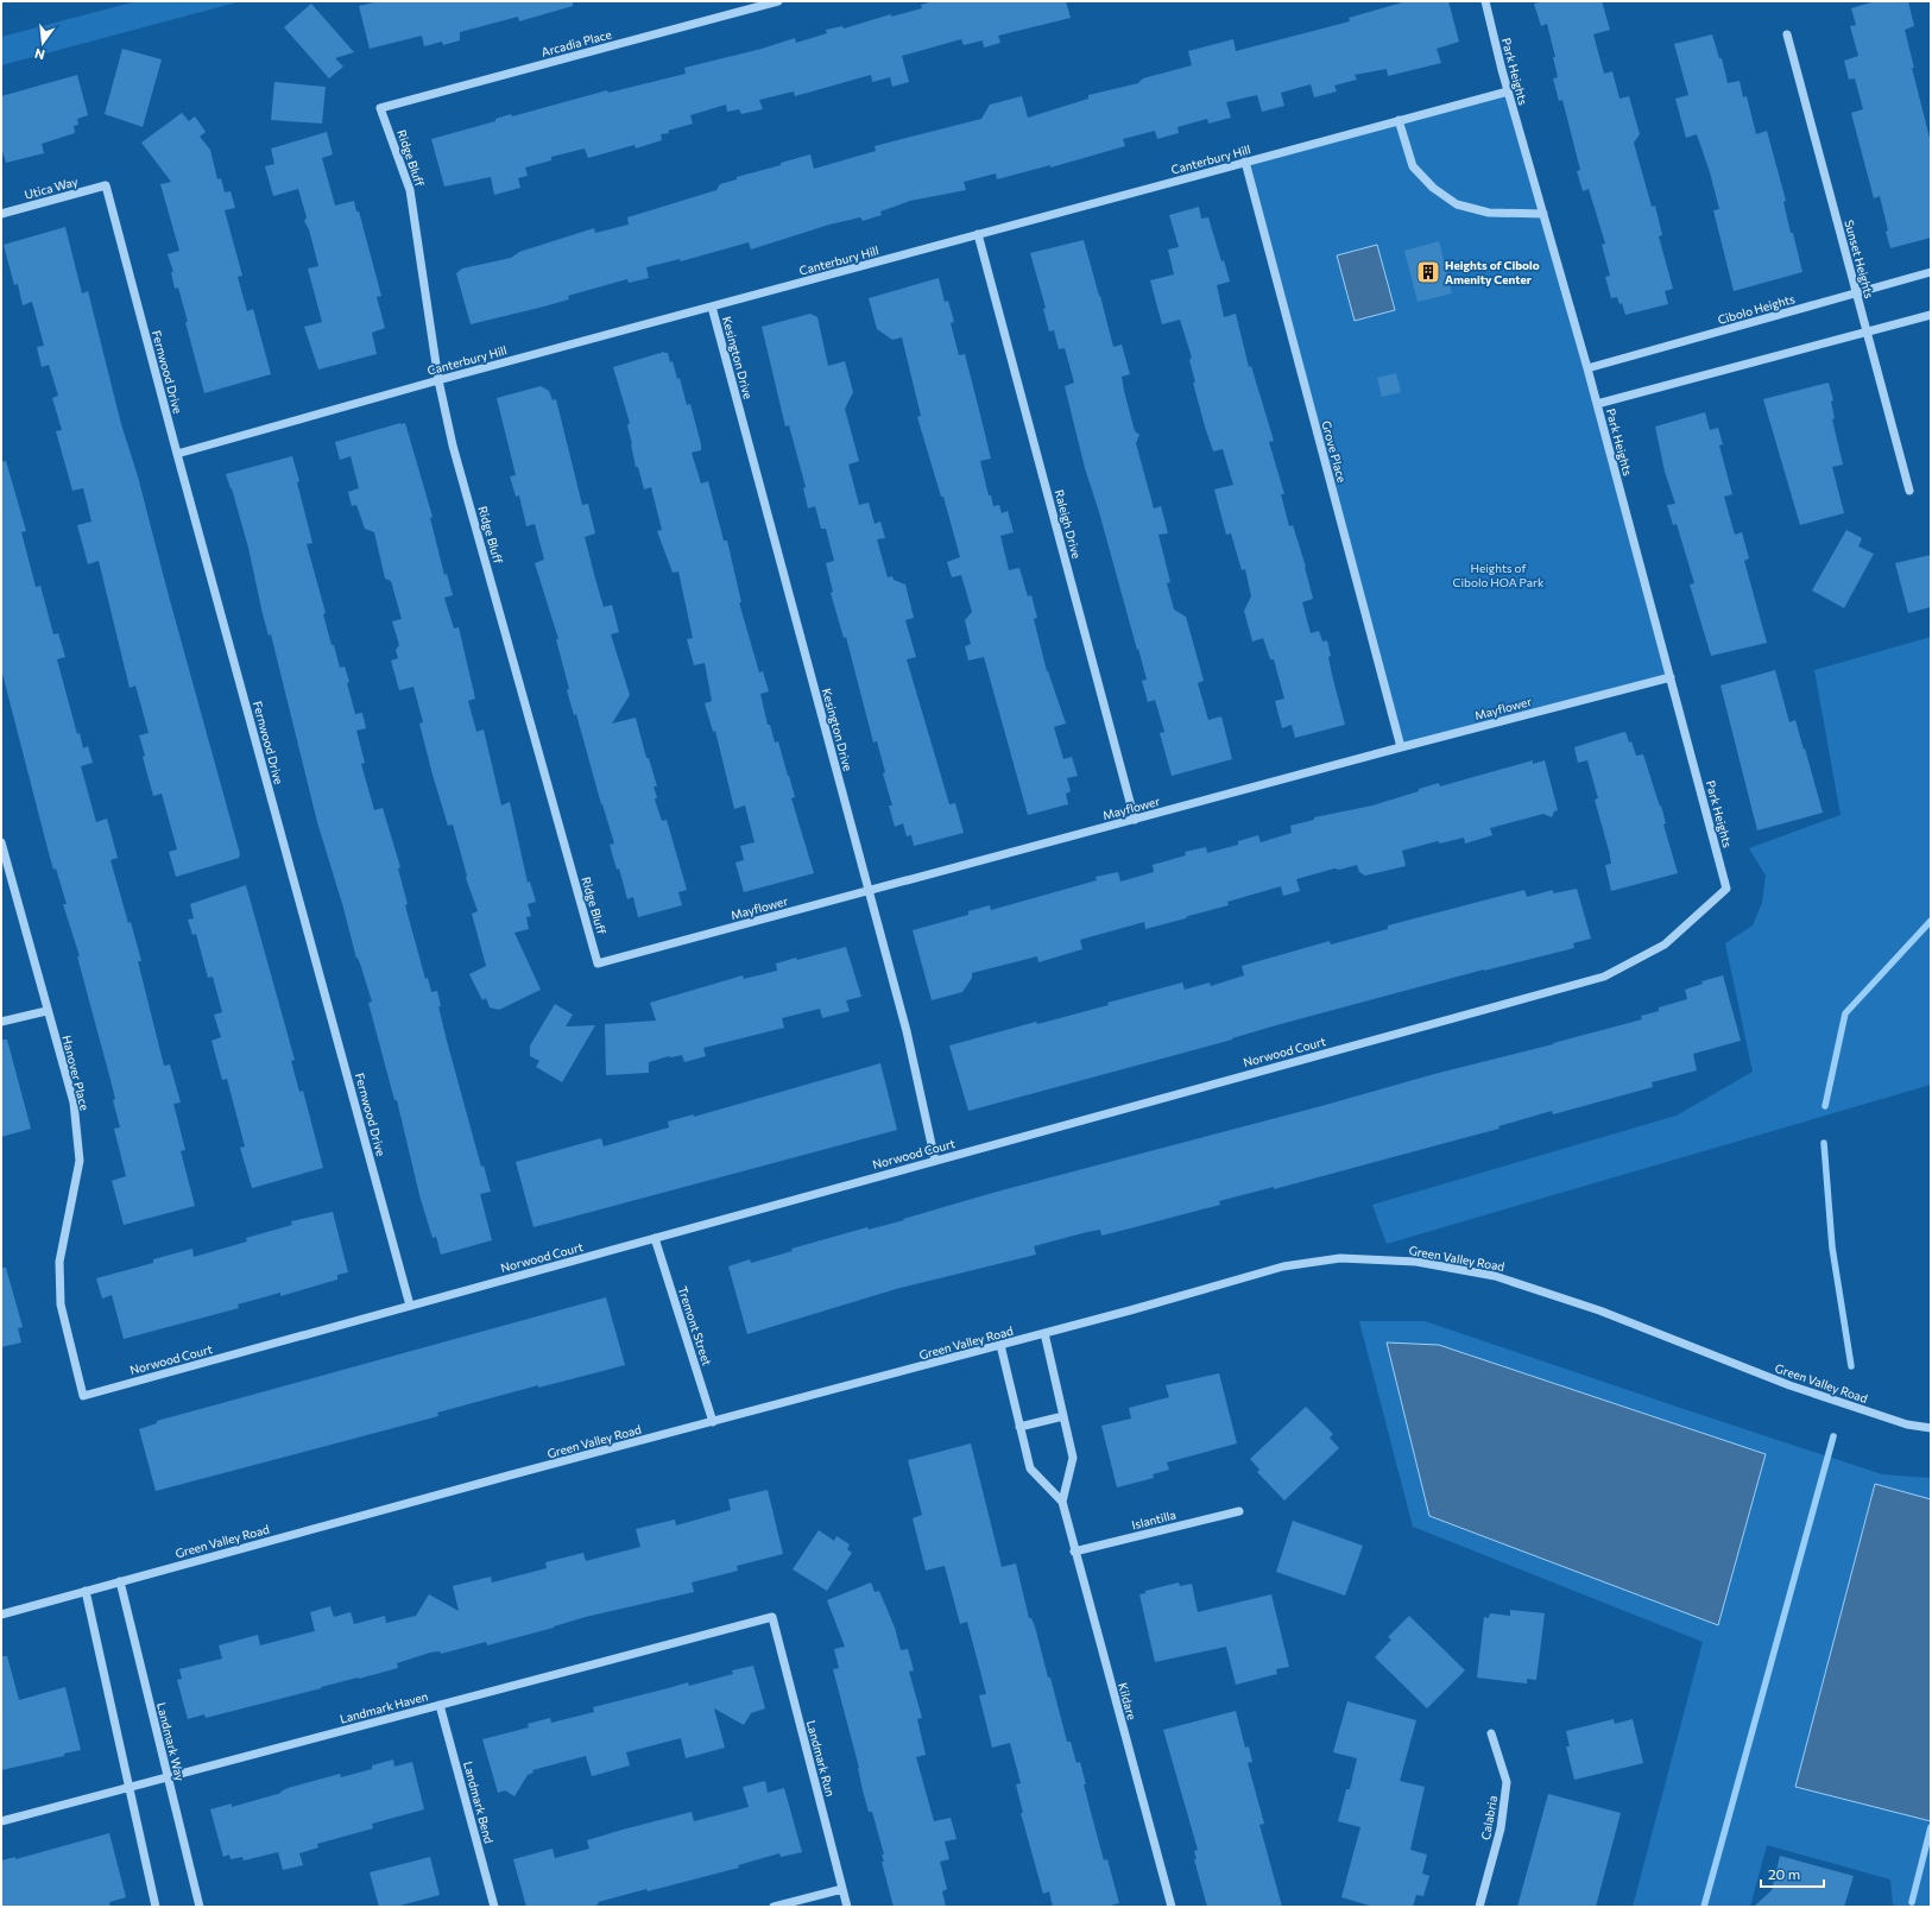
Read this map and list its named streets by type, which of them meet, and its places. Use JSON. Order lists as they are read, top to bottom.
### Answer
{
  "streets": {
    "street": [
      "Arcadia Place",
      "Park Heights",
      "Ridge Bluff",
      "Canterbury Hill",
      "Utica Way",
      "Sunset Heights",
      "Cibolo Heights",
      "Kesington Drive",
      "Fernwood Drive",
      "Grove Place",
      "Raleigh Drive",
      "Mayflower",
      "Norwood Court",
      "Hanover Place",
      "Green Valley Road",
      "Tremont Street",
      "Islantilla",
      "Kildare",
      "Landmark Haven",
      "Landmark Way",
      "Landmark Run",
      "Landmark Bend",
      "Calabria"
    ]
  },
  "crossings": [
    ["Arcadia Place", "Ridge Bluff"],
    ["Park Heights", "Canterbury Hill"],
    ["Park Heights", "Cibolo Heights"],
    ["Park Heights", "Mayflower"],
    ["Park Heights", "Norwood Court"],
    ["Ridge Bluff", "Canterbury Hill"],
    ["Ridge Bluff", "Mayflower"],
    ["Canterbury Hill", "Kesington Drive"],
    ["Canterbury Hill", "Fernwood Drive"],
    ["Canterbury Hill", "Grove Place"],
    ["Canterbury Hill", "Raleigh Drive"],
    ["Utica Way", "Fernwood Drive"],
    ["Sunset Heights", "Cibolo Heights"],
    ["Kesington Drive", "Mayflower"],
    ["Kesington Drive", "Norwood Court"],
    ["Fernwood Drive", "Norwood Court"],
    ["Grove Place", "Mayflower"],
    ["Raleigh Drive", "Mayflower"],
    ["Norwood Court", "Hanover Place"],
    ["Norwood Court", "Tremont Street"],
    ["Green Valley Road", "Tremont Street"],
    ["Green Valley Road", "Kildare"],
    ["Green Valley Road", "Landmark Way"],
    ["Islantilla", "Kildare"],
    ["Landmark Haven", "Landmark Way"],
    ["Landmark Haven", "Landmark Run"],
    ["Landmark Haven", "Landmark Bend"]
  ],
  "parks": ["Heights of Cibolo HOA Park"],
  "places": {
    "building": ["Heights of Cibolo Amenity Center"]
  },
  "scale_bar": "20 m",
  "north": "bottom"
}
